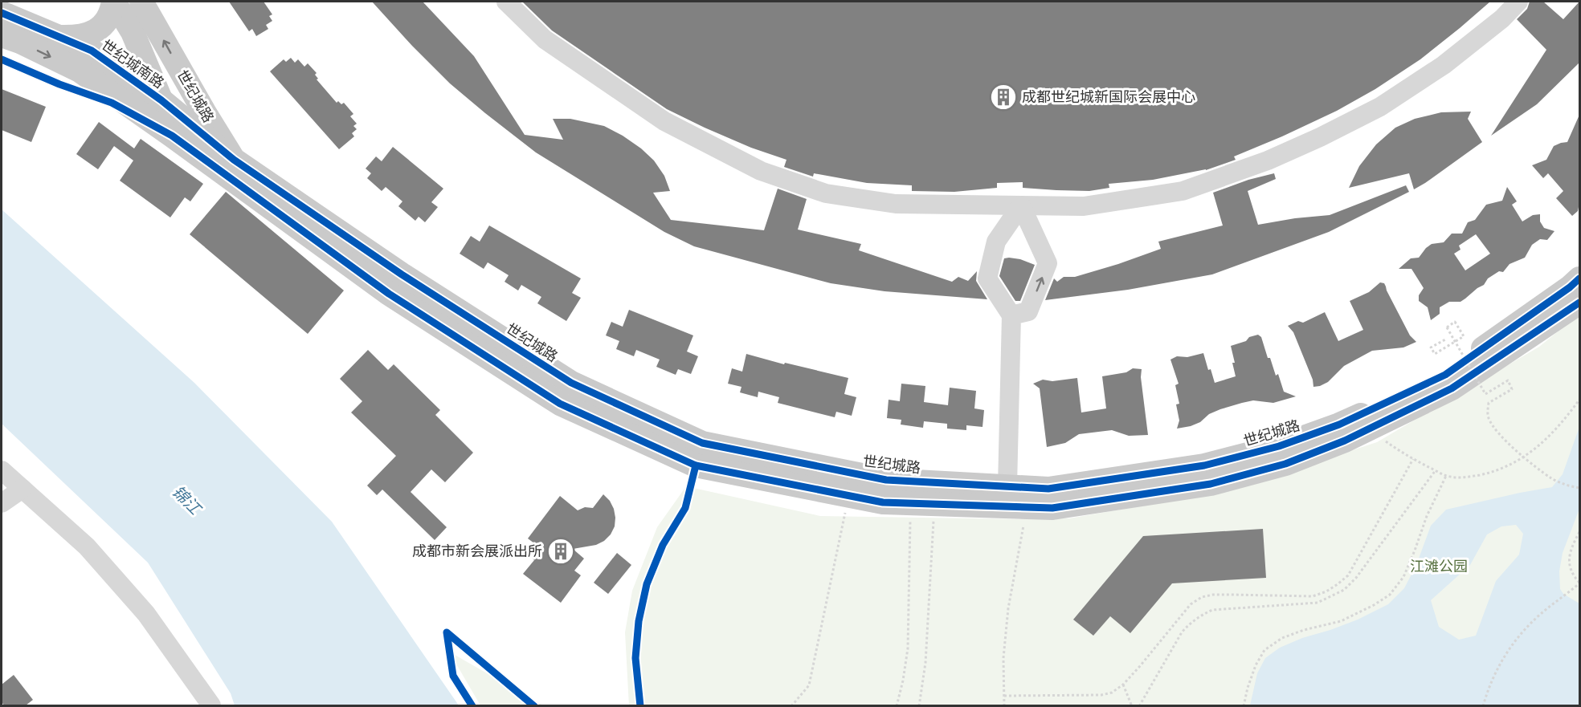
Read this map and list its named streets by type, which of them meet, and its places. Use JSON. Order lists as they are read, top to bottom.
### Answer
{
  "streets": {
    "main road": ["世纪城南路", "世纪城路"]
  },
  "crossings": [
    ["世纪城南路", "世纪城路"]
  ],
  "water": ["锦江"],
  "parks": ["江滩公园"],
  "places": {
    "building": ["成都世纪城新国际会展中心", "成都市新会展派出所"]
  }
}
